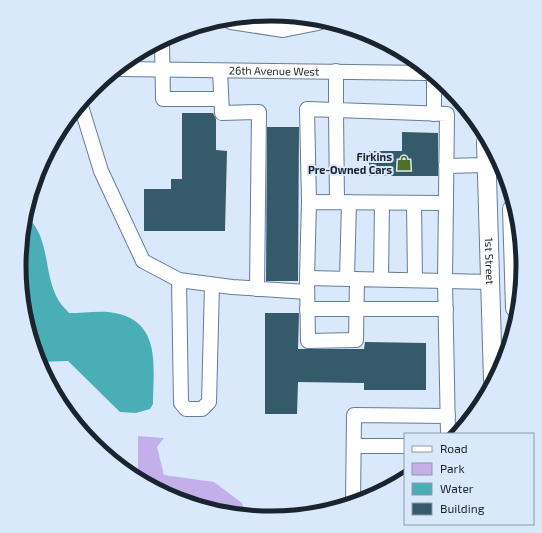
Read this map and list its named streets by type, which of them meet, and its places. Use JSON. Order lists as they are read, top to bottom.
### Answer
{
  "streets": {
    "main road": ["1st Street"],
    "street": ["26th Avenue West"]
  },
  "places": {
    "shop": ["Firkins Pre-Owned Cars"]
  },
  "legend": [
    "Road",
    "Park",
    "Water",
    "Building"
  ]
}
